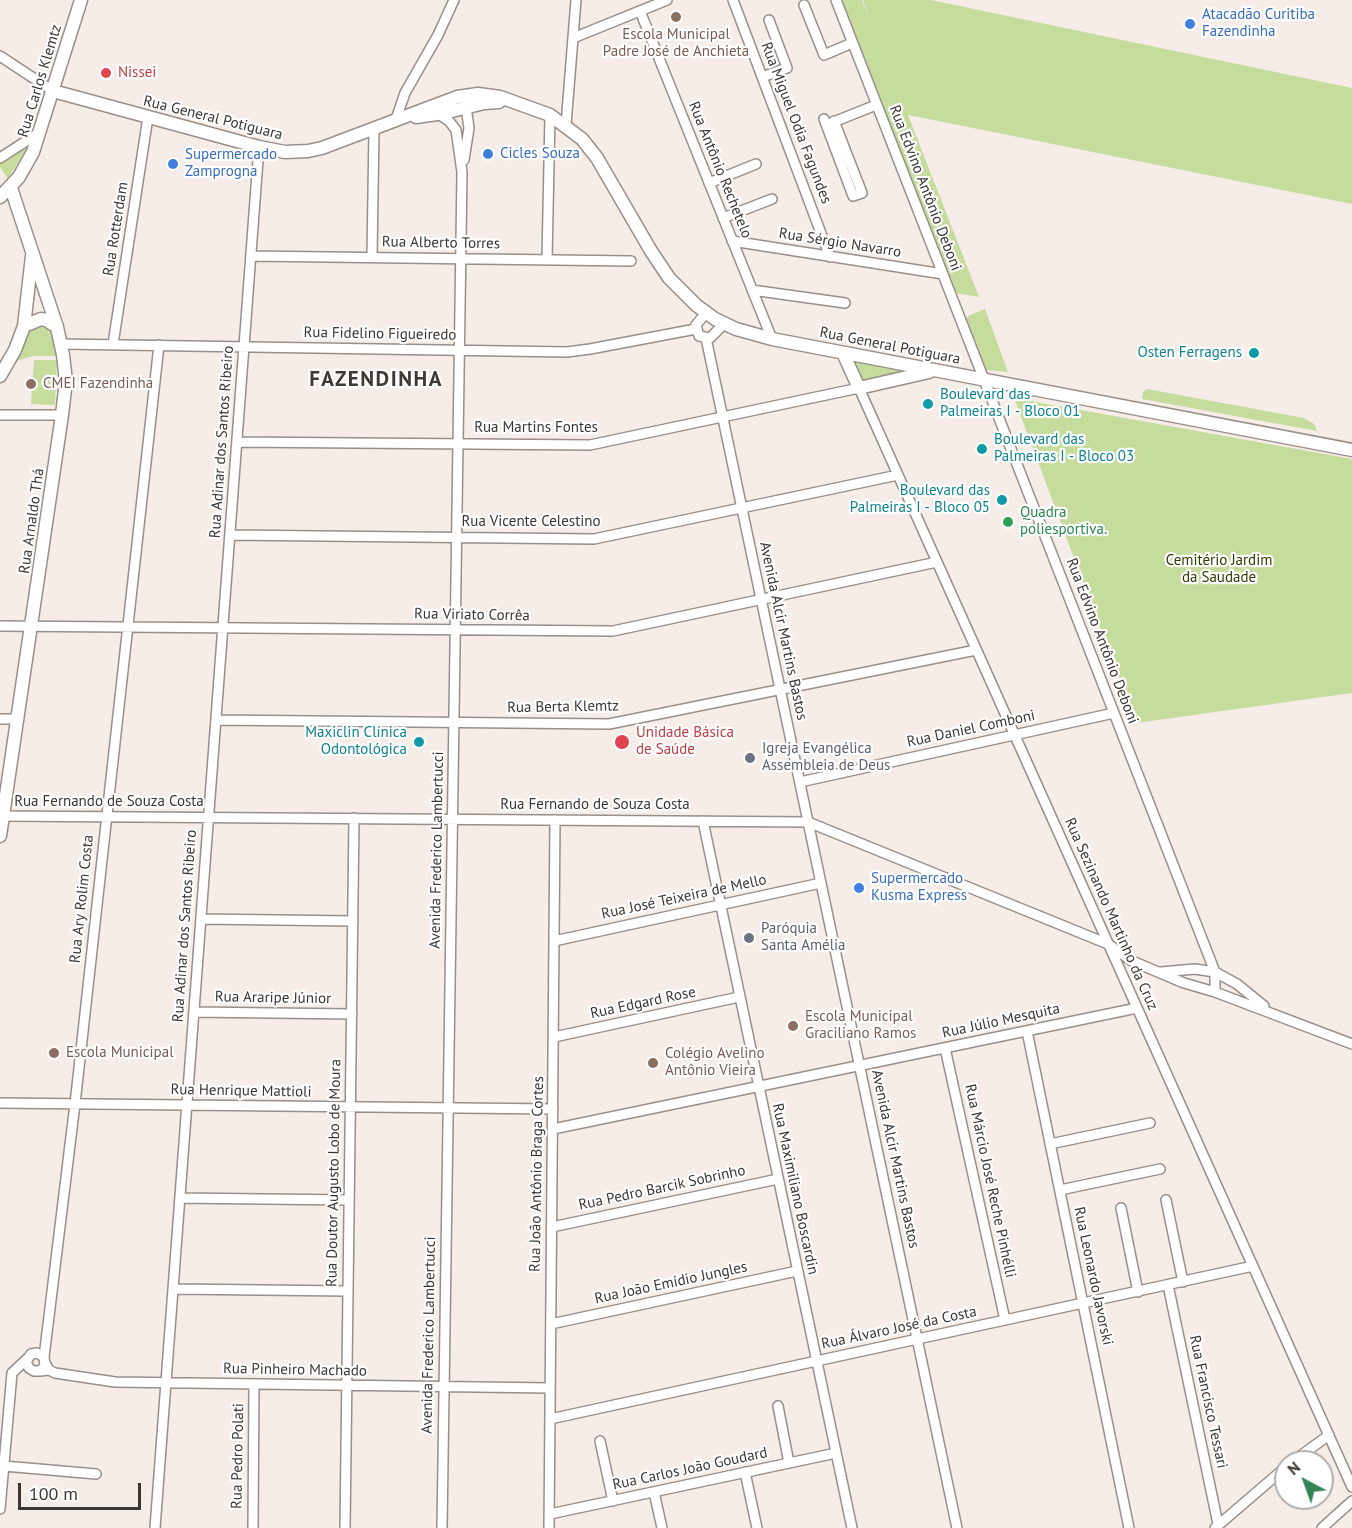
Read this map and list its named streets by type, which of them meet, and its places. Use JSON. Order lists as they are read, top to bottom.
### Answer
{
  "streets": {
    "main road": [
      "Rua Carlos Klemtz",
      "Rua General Potiguara",
      "Rua Martins Fontes",
      "Rua Arnaldo Thá",
      "Rua Sezinando Martinho da Cruz"
    ],
    "street": [
      "Rua Miguel Odia Fagundes",
      "Rua Antônio Rechetelo",
      "Rua Edvino Antônio Deboni",
      "Rua Rotterdam",
      "Rua Alberto Torres",
      "Rua Sérgio Navarro",
      "Rua Fidelino Figueiredo",
      "Rua Adinar dos Santos Ribeiro",
      "Rua Vicente Celestino",
      "Rua Viriato Corrêa",
      "Avenida Alcir Martins Bastos",
      "Rua Berta Klemtz",
      "Rua Daniel Comboni",
      "Rua Fernando de Souza Costa",
      "Avenida Frederico Lambertucci",
      "Rua José Teixeira de Mello",
      "Rua Ary Rolim Costa",
      "Rua Araripe Júnior",
      "Rua Edgard Rose",
      "Rua Júlio Mesquita",
      "Rua Henrique Mattioli",
      "Rua Doutor Augusto Lobo de Moura",
      "Rua João Antônio Braga Cortes",
      "Rua Márcio José Reche Pinhélli",
      "Rua Pedro Barcik Sobrinho",
      "Rua Maximiliano Boscardin",
      "Rua Leonardo Javorski",
      "Rua João Emídio Jungles",
      "Rua Álvaro José da Costa",
      "Rua Pinheiro Machado",
      "Rua Francisco Tessari",
      "Rua Pedro Polati",
      "Rua Carlos João Goudard"
    ]
  },
  "crossings": [
    ["Rua Carlos Klemtz", "Rua General Potiguara"],
    ["Rua Carlos Klemtz", "Rua Arnaldo Thá"],
    ["Rua General Potiguara", "Rua Antônio Rechetelo"],
    ["Rua General Potiguara", "Rua Edvino Antônio Deboni"],
    ["Rua General Potiguara", "Rua Rotterdam"],
    ["Rua General Potiguara", "Rua Fidelino Figueiredo"],
    ["Rua General Potiguara", "Rua Martins Fontes"],
    ["Rua General Potiguara", "Rua Adinar dos Santos Ribeiro"],
    ["Rua General Potiguara", "Avenida Alcir Martins Bastos"],
    ["Rua General Potiguara", "Avenida Frederico Lambertucci"],
    ["Rua General Potiguara", "Rua Sezinando Martinho da Cruz"],
    ["Rua Miguel Odia Fagundes", "Rua Sérgio Navarro"],
    ["Rua Antônio Rechetelo", "Rua Sérgio Navarro"],
    ["Rua Edvino Antônio Deboni", "Rua Sérgio Navarro"],
    ["Rua Edvino Antônio Deboni", "Rua Daniel Comboni"],
    ["Rua Edvino Antônio Deboni", "Rua Fernando de Souza Costa"],
    ["Rua Rotterdam", "Rua Fidelino Figueiredo"],
    ["Rua Alberto Torres", "Rua Adinar dos Santos Ribeiro"],
    ["Rua Alberto Torres", "Avenida Frederico Lambertucci"],
    ["Rua Fidelino Figueiredo", "Rua Adinar dos Santos Ribeiro"],
    ["Rua Fidelino Figueiredo", "Rua Arnaldo Thá"],
    ["Rua Fidelino Figueiredo", "Avenida Alcir Martins Bastos"],
    ["Rua Fidelino Figueiredo", "Avenida Frederico Lambertucci"],
    ["Rua Fidelino Figueiredo", "Rua Ary Rolim Costa"],
    ["Rua Martins Fontes", "Rua Adinar dos Santos Ribeiro"],
    ["Rua Martins Fontes", "Avenida Alcir Martins Bastos"],
    ["Rua Martins Fontes", "Avenida Frederico Lambertucci"],
    ["Rua Martins Fontes", "Rua Sezinando Martinho da Cruz"],
    ["Rua Adinar dos Santos Ribeiro", "Rua Vicente Celestino"],
    ["Rua Adinar dos Santos Ribeiro", "Rua Viriato Corrêa"],
    ["Rua Adinar dos Santos Ribeiro", "Rua Berta Klemtz"],
    ["Rua Adinar dos Santos Ribeiro", "Rua Fernando de Souza Costa"],
    ["Rua Adinar dos Santos Ribeiro", "Rua Araripe Júnior"],
    ["Rua Adinar dos Santos Ribeiro", "Rua Henrique Mattioli"],
    ["Rua Adinar dos Santos Ribeiro", "Rua Pinheiro Machado"],
    ["Rua Arnaldo Thá", "Rua Viriato Corrêa"],
    ["Rua Arnaldo Thá", "Rua Fernando de Souza Costa"],
    ["Rua Vicente Celestino", "Avenida Alcir Martins Bastos"],
    ["Rua Vicente Celestino", "Avenida Frederico Lambertucci"],
    ["Rua Vicente Celestino", "Rua Sezinando Martinho da Cruz"],
    ["Rua Viriato Corrêa", "Avenida Alcir Martins Bastos"],
    ["Rua Viriato Corrêa", "Avenida Frederico Lambertucci"],
    ["Rua Viriato Corrêa", "Rua Ary Rolim Costa"],
    ["Rua Viriato Corrêa", "Rua Sezinando Martinho da Cruz"],
    ["Avenida Alcir Martins Bastos", "Rua Berta Klemtz"],
    ["Avenida Alcir Martins Bastos", "Rua Daniel Comboni"],
    ["Avenida Alcir Martins Bastos", "Rua Fernando de Souza Costa"],
    ["Avenida Alcir Martins Bastos", "Rua José Teixeira de Mello"],
    ["Avenida Alcir Martins Bastos", "Rua Júlio Mesquita"],
    ["Avenida Alcir Martins Bastos", "Rua Álvaro José da Costa"],
    ["Rua Berta Klemtz", "Avenida Frederico Lambertucci"],
    ["Rua Berta Klemtz", "Rua Sezinando Martinho da Cruz"],
    ["Rua Daniel Comboni", "Rua Sezinando Martinho da Cruz"],
    ["Rua Fernando de Souza Costa", "Avenida Frederico Lambertucci"],
    ["Rua Fernando de Souza Costa", "Rua Ary Rolim Costa"],
    ["Rua Fernando de Souza Costa", "Rua Sezinando Martinho da Cruz"],
    ["Rua Fernando de Souza Costa", "Rua Doutor Augusto Lobo de Moura"],
    ["Rua Fernando de Souza Costa", "Rua João Antônio Braga Cortes"],
    ["Rua Fernando de Souza Costa", "Rua Maximiliano Boscardin"],
    ["Avenida Frederico Lambertucci", "Rua Henrique Mattioli"],
    ["Avenida Frederico Lambertucci", "Rua Pinheiro Machado"],
    ["Rua José Teixeira de Mello", "Rua João Antônio Braga Cortes"],
    ["Rua José Teixeira de Mello", "Rua Maximiliano Boscardin"],
    ["Rua Ary Rolim Costa", "Rua Henrique Mattioli"],
    ["Rua Ary Rolim Costa", "Rua Pinheiro Machado"],
    ["Rua Sezinando Martinho da Cruz", "Rua Júlio Mesquita"],
    ["Rua Sezinando Martinho da Cruz", "Rua Álvaro José da Costa"],
    ["Rua Araripe Júnior", "Rua Doutor Augusto Lobo de Moura"],
    ["Rua Edgard Rose", "Rua João Antônio Braga Cortes"],
    ["Rua Edgard Rose", "Rua Maximiliano Boscardin"],
    ["Rua Júlio Mesquita", "Rua João Antônio Braga Cortes"],
    ["Rua Júlio Mesquita", "Rua Márcio José Reche Pinhélli"],
    ["Rua Júlio Mesquita", "Rua Maximiliano Boscardin"],
    ["Rua Júlio Mesquita", "Rua Leonardo Javorski"],
    ["Rua Henrique Mattioli", "Rua Doutor Augusto Lobo de Moura"],
    ["Rua Henrique Mattioli", "Rua João Antônio Braga Cortes"],
    ["Rua Doutor Augusto Lobo de Moura", "Rua Pinheiro Machado"],
    ["Rua João Antônio Braga Cortes", "Rua Pedro Barcik Sobrinho"],
    ["Rua João Antônio Braga Cortes", "Rua João Emídio Jungles"],
    ["Rua João Antônio Braga Cortes", "Rua Álvaro José da Costa"],
    ["Rua João Antônio Braga Cortes", "Rua Pinheiro Machado"],
    ["Rua João Antônio Braga Cortes", "Rua Carlos João Goudard"],
    ["Rua Márcio José Reche Pinhélli", "Rua Álvaro José da Costa"],
    ["Rua Pedro Barcik Sobrinho", "Rua Maximiliano Boscardin"],
    ["Rua Maximiliano Boscardin", "Rua João Emídio Jungles"],
    ["Rua Maximiliano Boscardin", "Rua Álvaro José da Costa"],
    ["Rua Maximiliano Boscardin", "Rua Carlos João Goudard"],
    ["Rua Leonardo Javorski", "Rua Álvaro José da Costa"],
    ["Rua Álvaro José da Costa", "Rua Francisco Tessari"],
    ["Rua Pinheiro Machado", "Rua Pedro Polati"]
  ],
  "districts": ["FAZENDINHA"],
  "parks": ["Cemitério Jardim da Saudade"],
  "places": [
    "Escola Municipal Padre José de Anchieta",
    "Atacadão Curitiba Fazendinha",
    "Nissei",
    "Cicles Souza",
    "Supermercado Zamprogna",
    "Osten Ferragens",
    "CMEI Fazendinha",
    "Boulevard das Palmeiras I - Bloco 01",
    "Boulevard das Palmeiras I - Bloco 03",
    "Boulevard das Palmeiras I - Bloco 05",
    "Quadra poliesportiva.",
    "Maxiclin Clínica Odontológica",
    "Unidade Básica de Saúde",
    "Igreja Evangélica Assembleia de Deus",
    "Supermercado Kusma Express",
    "Paróquia Santa Amélia",
    "Escola Municipal Graciliano Ramos",
    "Escola Municipal",
    "Colégio Avelino Antônio Vieira"
  ],
  "scale_bar": "100 m",
  "north": "top left"
}
